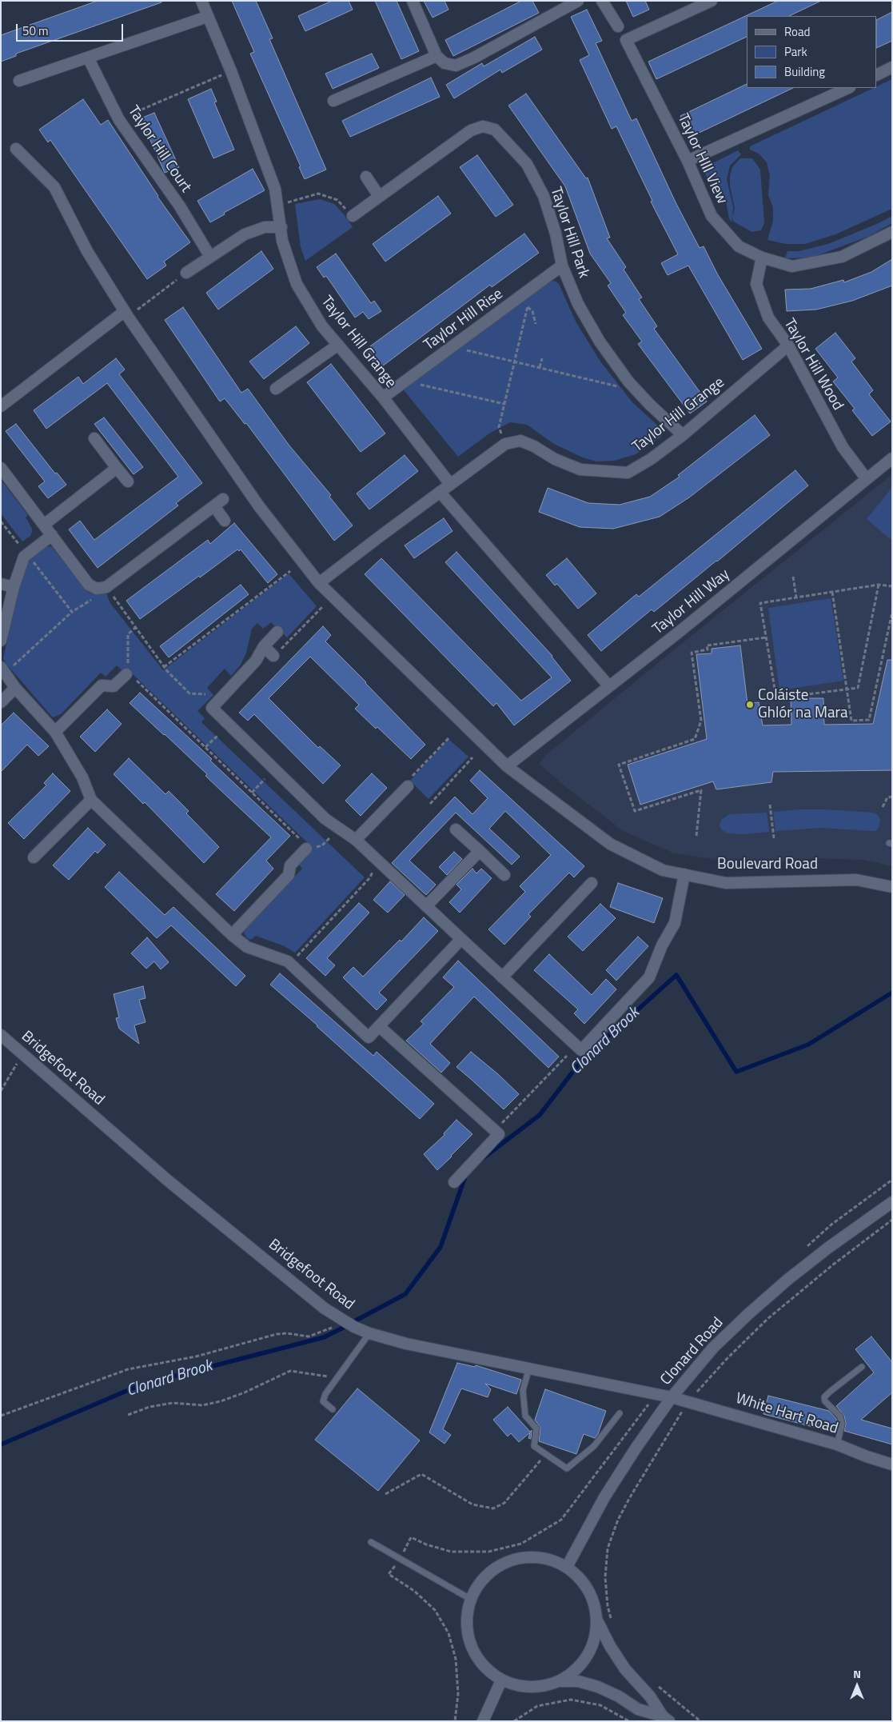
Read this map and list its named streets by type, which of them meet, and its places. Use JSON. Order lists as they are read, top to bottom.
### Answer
{
  "streets": {
    "street": [
      "Taylor Hill Court",
      "Taylor HIll View",
      "Taylor Hill Park",
      "Taylor Hill Rise",
      "Taylor Hill Grange",
      "Taylor Hill Wood",
      "Taylor Hill Way",
      "Boulevard Road",
      "Bridgefoot Road",
      "Clonard Road",
      "White Hart Road"
    ]
  },
  "crossings": [
    ["Taylor HIll View", "Taylor Hill Wood"],
    ["Taylor Hill Park", "Taylor Hill Rise"],
    ["Taylor Hill Park", "Taylor Hill Grange"],
    ["Taylor Hill Rise", "Taylor Hill Grange"],
    ["Taylor Hill Grange", "Taylor Hill Wood"],
    ["Taylor Hill Wood", "Taylor Hill Way"],
    ["Taylor Hill Way", "Boulevard Road"],
    ["Bridgefoot Road", "Clonard Road"],
    ["Bridgefoot Road", "White Hart Road"],
    ["Clonard Road", "White Hart Road"]
  ],
  "water": ["Clonard Brook"],
  "places": ["Coláiste Ghlór na Mara"],
  "legend": ["Road", "Park", "Building"],
  "scale_bar": "50 m",
  "north": "top"
}
